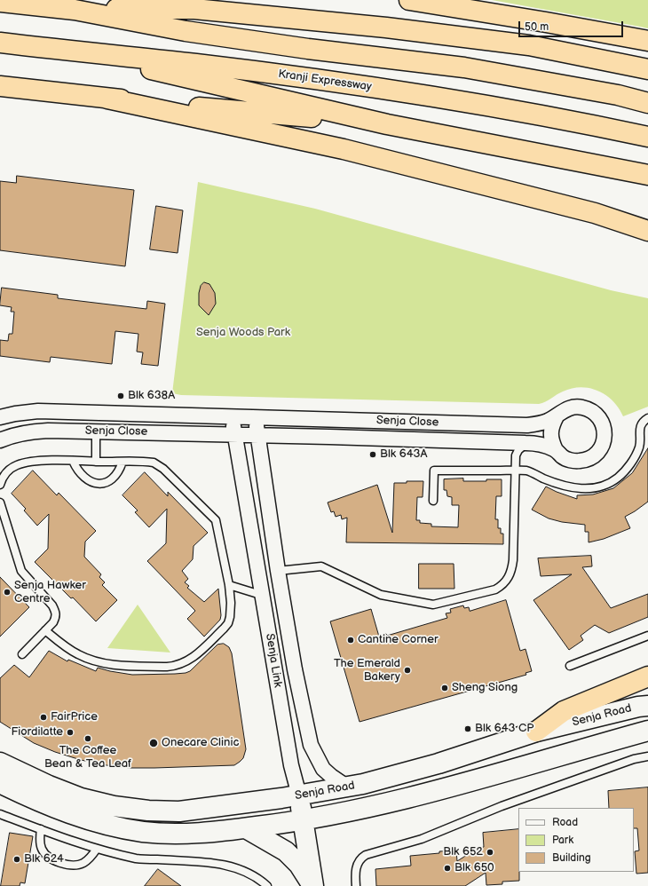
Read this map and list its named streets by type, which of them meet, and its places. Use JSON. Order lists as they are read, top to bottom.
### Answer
{
  "streets": {
    "highway": ["Kranji Expressway"],
    "street": ["Senja Close", "Senja Link", "Senja Road"]
  },
  "crossings": [
    ["Senja Close", "Senja Link"],
    ["Senja Link", "Senja Road"]
  ],
  "parks": ["Senja Woods Park"],
  "places": [
    "Blk 638A",
    "Blk 643A",
    "Senja Hawker Centre",
    "Cantine Corner",
    "The Emerald Bakery",
    "Sheng Siong",
    "FairPrice",
    "Blk 643 CP",
    "Fiordilatte",
    "The Coffee Bean & Tea Leaf",
    "Onecare Clinic",
    "Blk 652",
    "Blk 624",
    "Blk 650"
  ],
  "legend": ["Road", "Park", "Building"],
  "scale_bar": "50 m"
}
